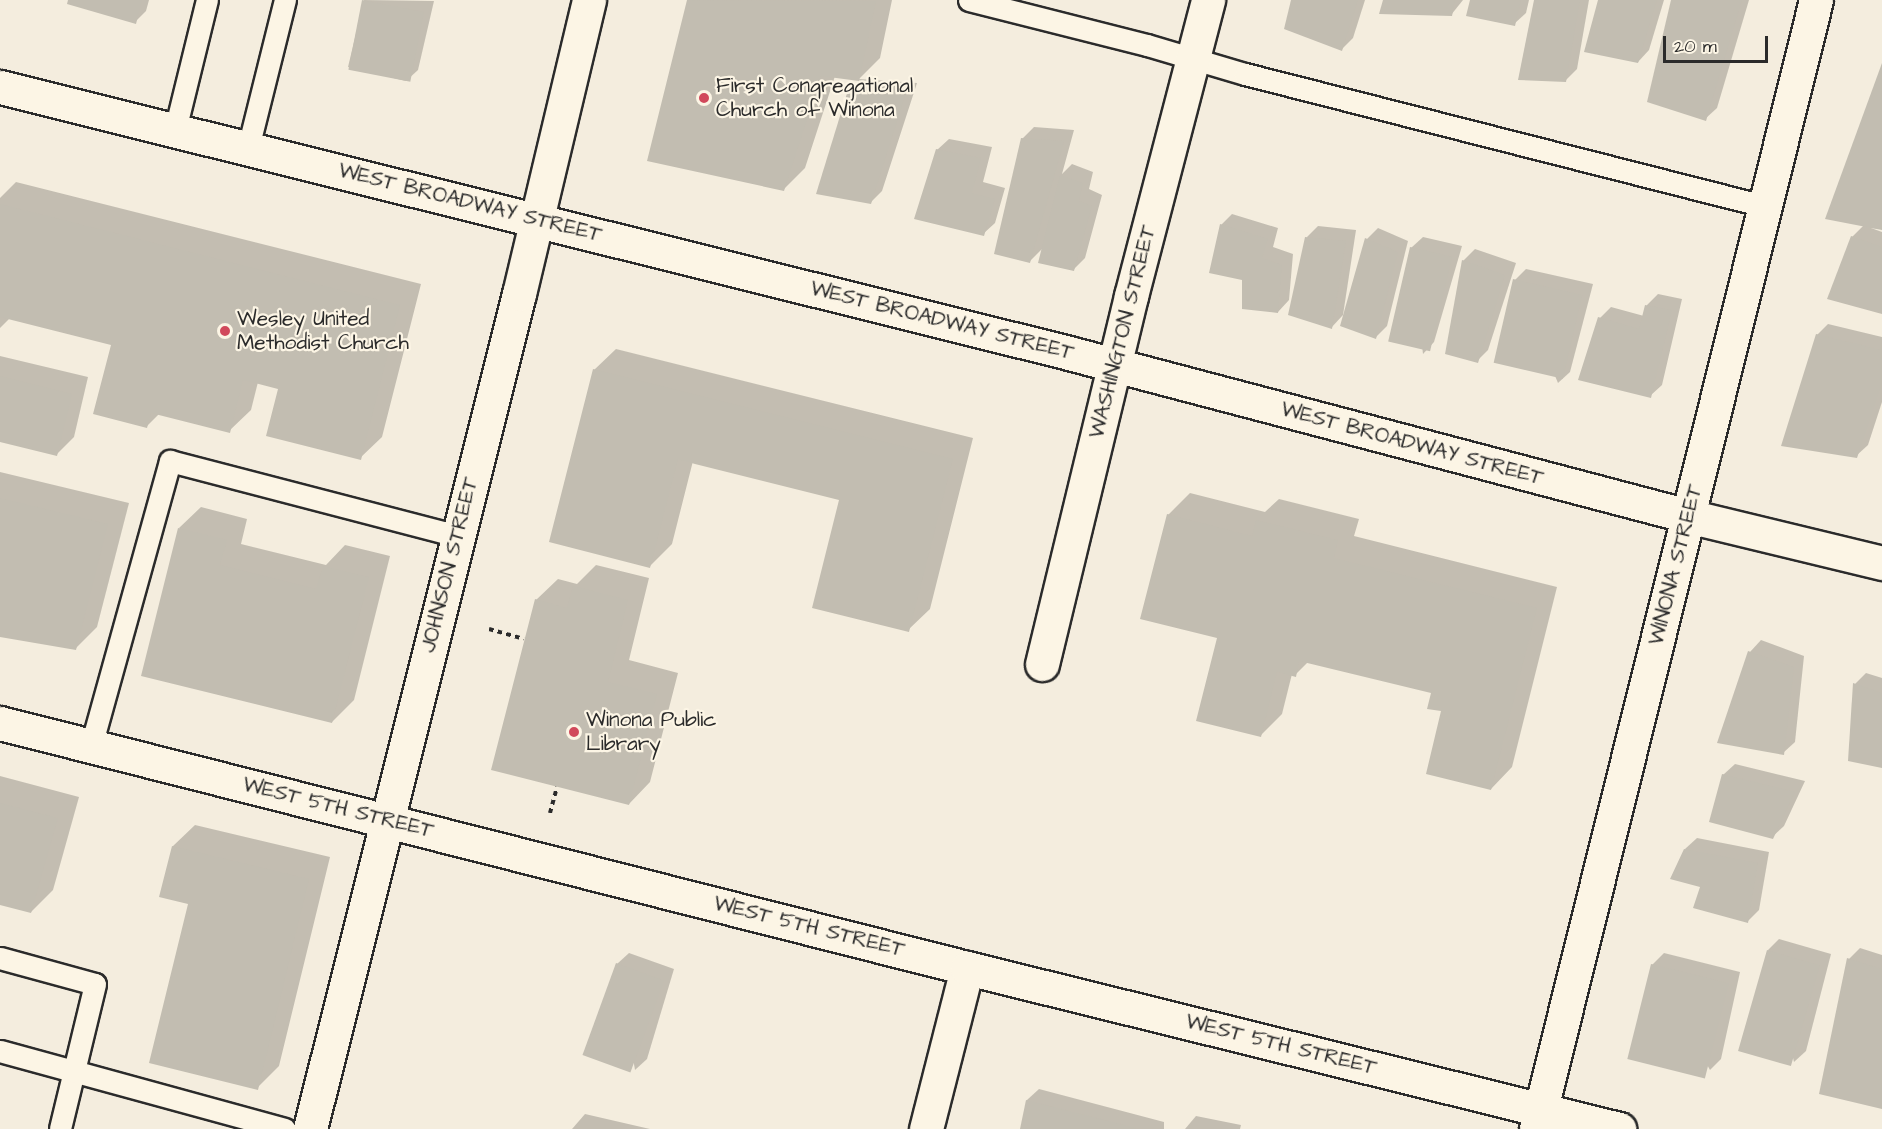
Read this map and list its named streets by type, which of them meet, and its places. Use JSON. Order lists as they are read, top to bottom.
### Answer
{
  "streets": {
    "street": [
      "WEST BROADWAY STREET",
      "WASHINGTON STREET",
      "JOHNSON STREET",
      "WINONA STREET",
      "WEST 5TH STREET"
    ]
  },
  "crossings": [
    ["WEST BROADWAY STREET", "WASHINGTON STREET"],
    ["WEST BROADWAY STREET", "JOHNSON STREET"],
    ["WEST BROADWAY STREET", "WINONA STREET"],
    ["JOHNSON STREET", "WEST 5TH STREET"],
    ["WINONA STREET", "WEST 5TH STREET"]
  ],
  "places": ["First Congregational Church of Winona", "Wesley United Methodist Church", "Winona Public Library"],
  "scale_bar": "20 m"
}
